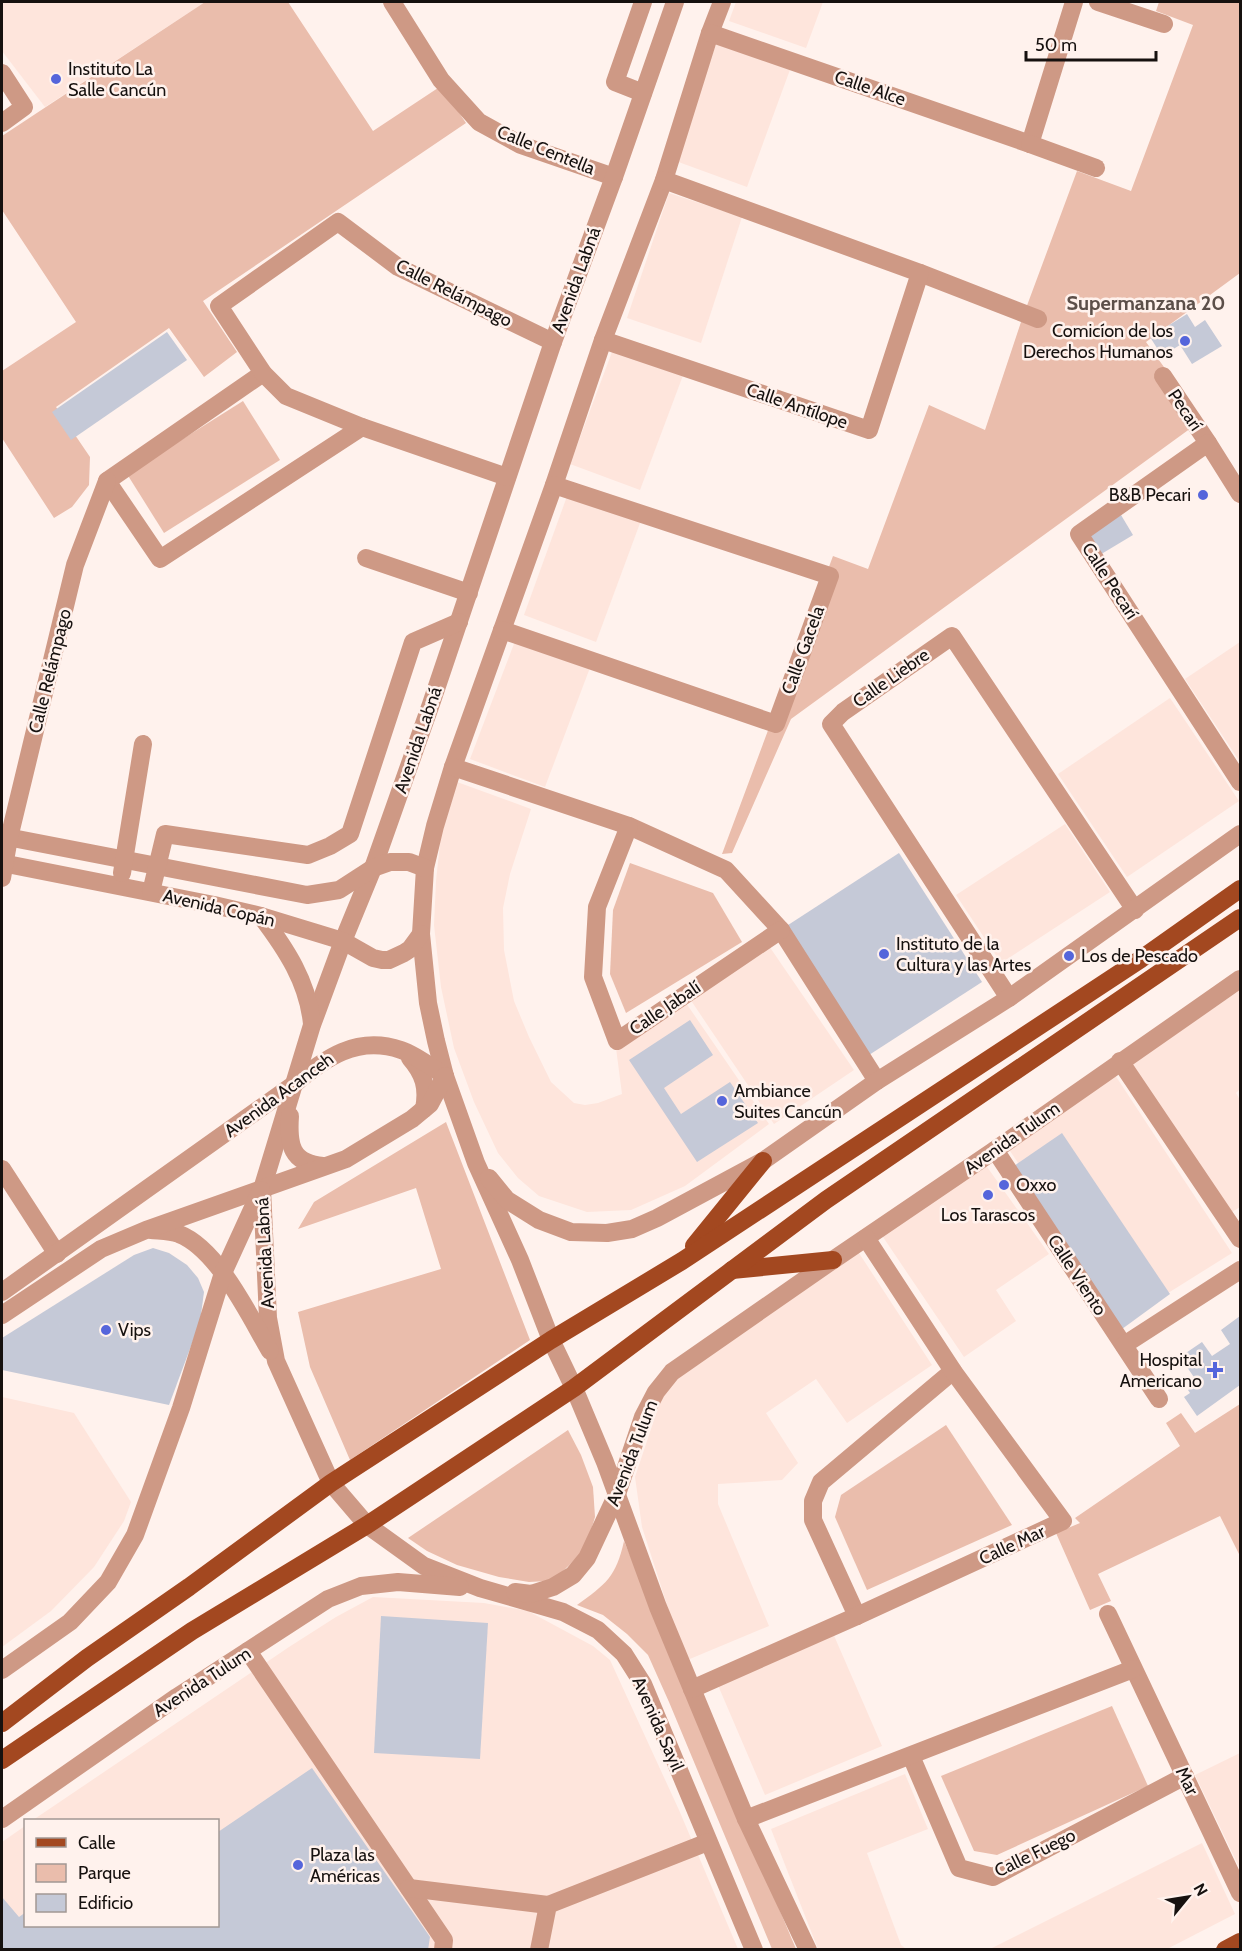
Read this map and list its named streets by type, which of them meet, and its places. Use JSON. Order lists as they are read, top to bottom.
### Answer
{
  "streets": {
    "street": [
      "Calle Alce",
      "Calle Centella",
      "Avenida Labná",
      "Calle Relámpago",
      "Calle Antílope",
      "Pecarí",
      "Calle Pecarí",
      "Calle Gacela",
      "Calle Liebre",
      "Avenida Copán",
      "Calle Jabalí",
      "Avenida Acanceh",
      "Avenida Tulum",
      "Calle Viento",
      "Calle Mar",
      "Avenida Sayil",
      "Mar",
      "Calle Fuego"
    ]
  },
  "crossings": [
    ["Calle Centella", "Avenida Labná"],
    ["Avenida Labná", "Calle Relámpago"],
    ["Avenida Labná", "Avenida Copán"],
    ["Avenida Labná", "Avenida Acanceh"],
    ["Avenida Labná", "Avenida Sayil"],
    ["Calle Relámpago", "Avenida Copán"],
    ["Pecarí", "Calle Pecarí"],
    ["Avenida Tulum", "Calle Viento"],
    ["Avenida Tulum", "Calle Mar"],
    ["Avenida Tulum", "Avenida Sayil"],
    ["Mar", "Calle Fuego"]
  ],
  "districts": ["Supermanzana 20"],
  "places": {
    "other": [
      "Instituto La Salle Cancún",
      "Comicíon de los Derechos Humanos",
      "B&B Pecari",
      "Instituto de la Cultura y las Artes",
      "Los de Pescado",
      "Ambiance Suites Cancún",
      "Oxxo",
      "Los Tarascos",
      "Vips",
      "Plaza las Américas"
    ],
    "health": ["Hospital Americano"]
  },
  "legend": ["Calle", "Parque", "Edificio"],
  "scale_bar": "50 m",
  "north": "top right"
}
